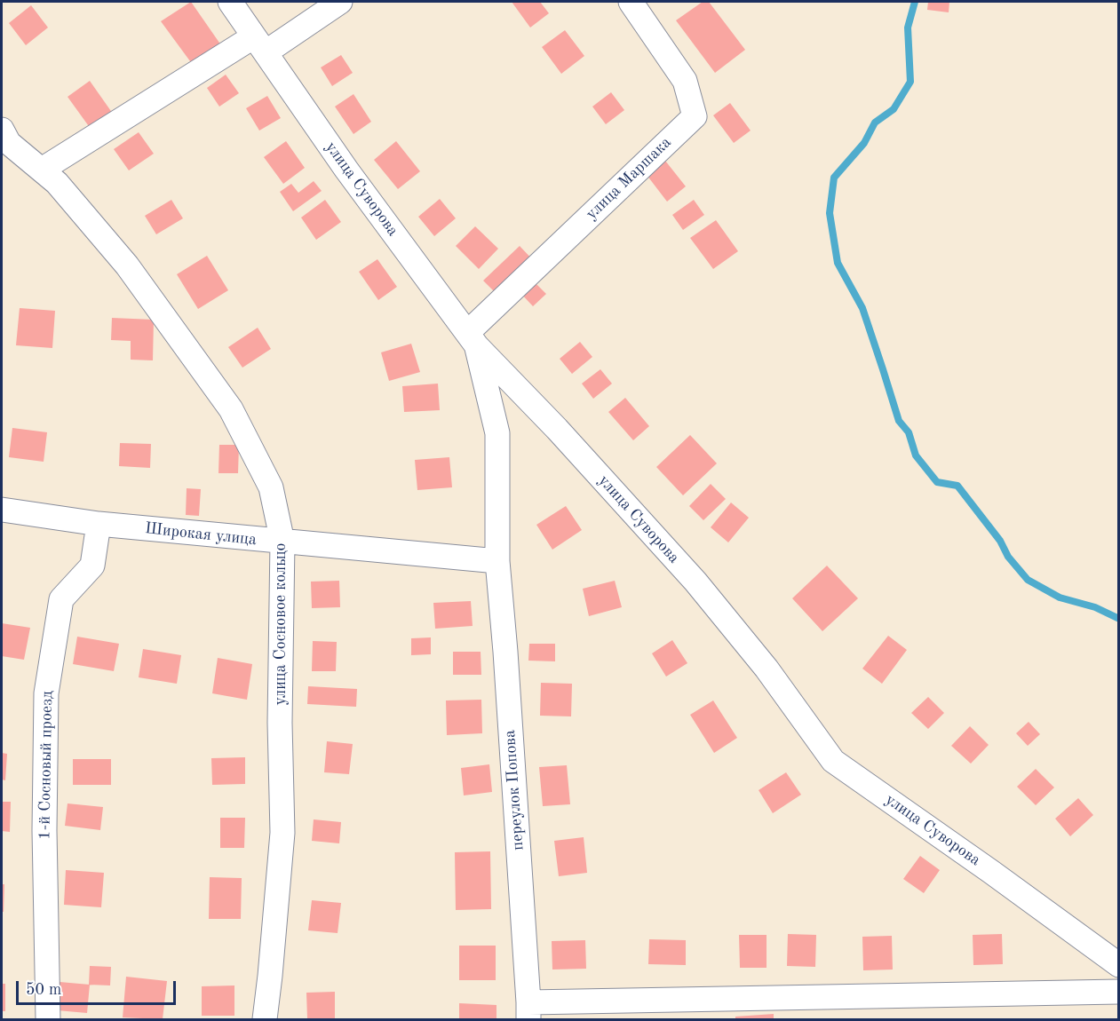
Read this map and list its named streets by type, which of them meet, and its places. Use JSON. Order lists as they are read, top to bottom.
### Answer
{
  "streets": {
    "street": [
      "улица Маршака",
      "улица Суворова",
      "Широкая улица",
      "улица Сосновое кольцо",
      "1-й Сосновый проезд",
      "переулок Попова"
    ]
  },
  "crossings": [
    ["улица Маршака", "улица Суворова"],
    ["улица Маршака", "переулок Попова"],
    ["улица Суворова", "переулок Попова"],
    ["Широкая улица", "улица Сосновое кольцо"],
    ["Широкая улица", "1-й Сосновый проезд"],
    ["Широкая улица", "переулок Попова"]
  ],
  "scale_bar": "50 m"
}
